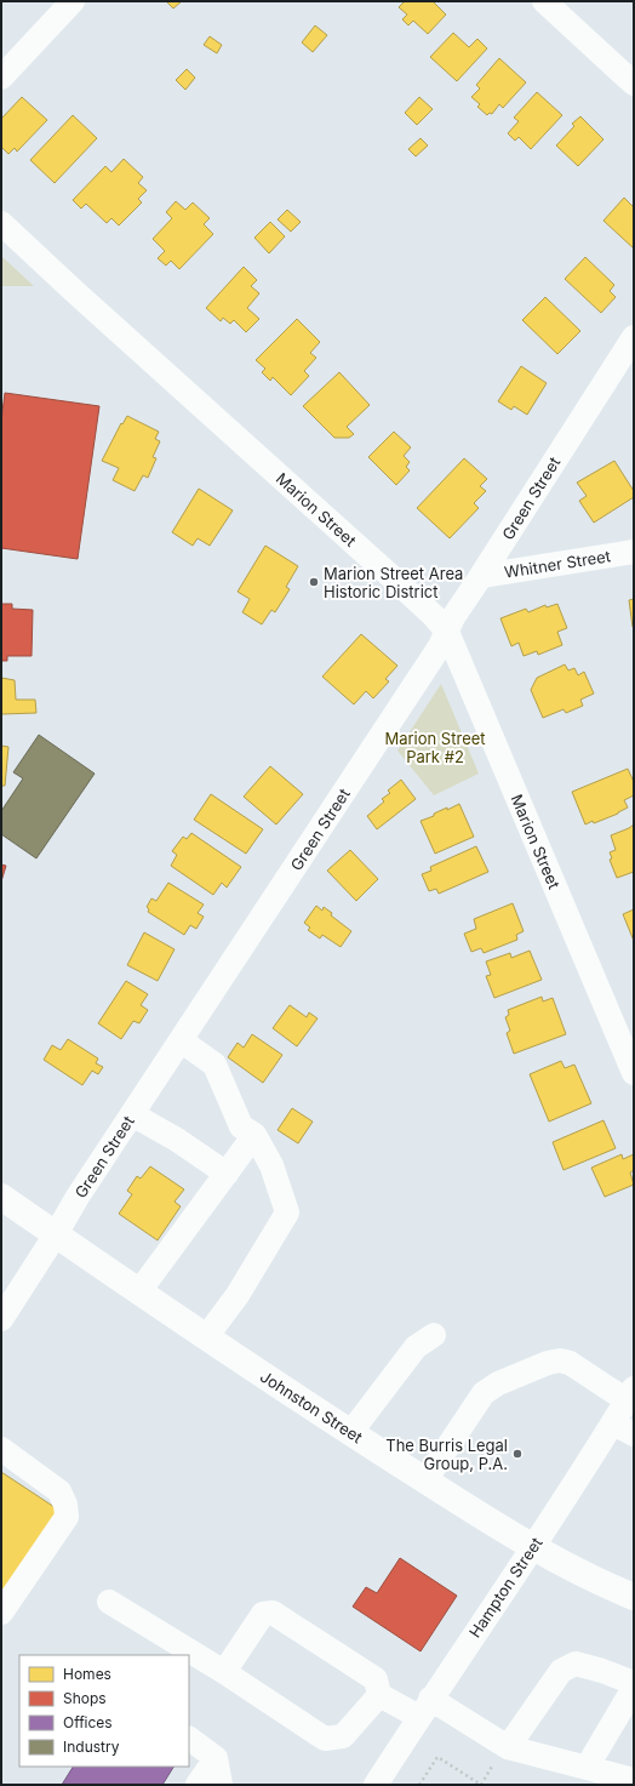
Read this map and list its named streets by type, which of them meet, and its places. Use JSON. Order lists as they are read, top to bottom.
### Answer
{
  "streets": {
    "main road": ["Johnston Street"],
    "street": [
      "Green Street",
      "Marion Street",
      "Whitner Street",
      "Hampton Street"
    ]
  },
  "crossings": [
    ["Green Street", "Marion Street"],
    ["Green Street", "Whitner Street"],
    ["Green Street", "Johnston Street"],
    ["Johnston Street", "Hampton Street"]
  ],
  "parks": ["Marion Street Park #2"],
  "places": ["Marion Street Area Historic District", "The Burris Legal Group, P.A."],
  "legend": [
    "Homes",
    "Shops",
    "Offices",
    "Industry"
  ]
}
